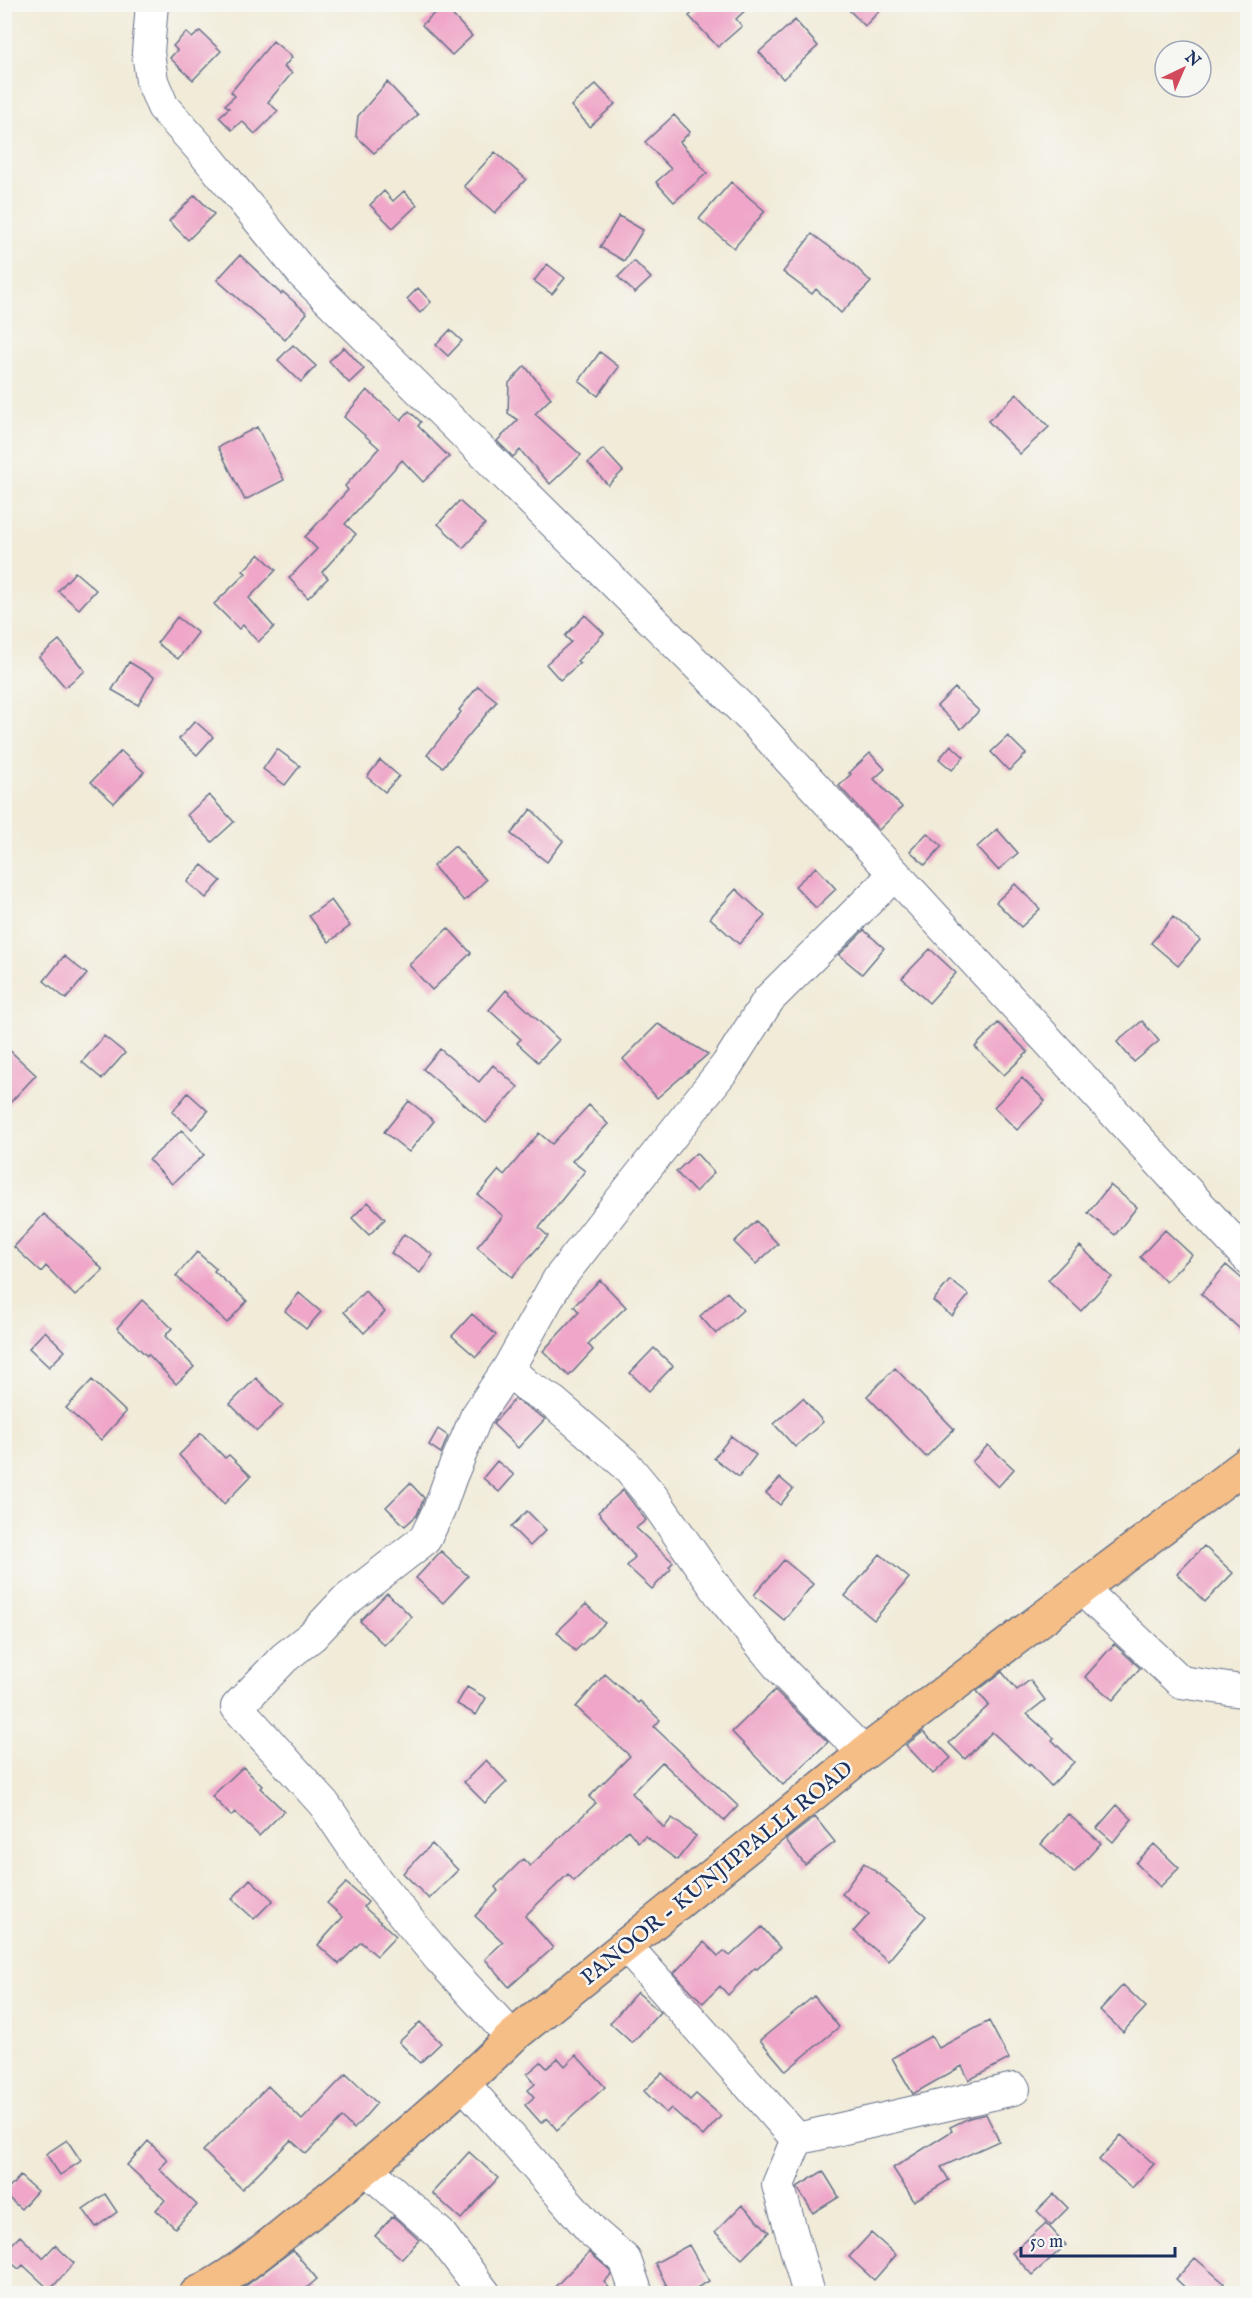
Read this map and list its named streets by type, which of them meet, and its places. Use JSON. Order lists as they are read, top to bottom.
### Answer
{
  "streets": {
    "main road": ["PANOOR - KUNJIPPALLI ROAD"]
  },
  "scale_bar": "50 m",
  "north": "top right"
}
